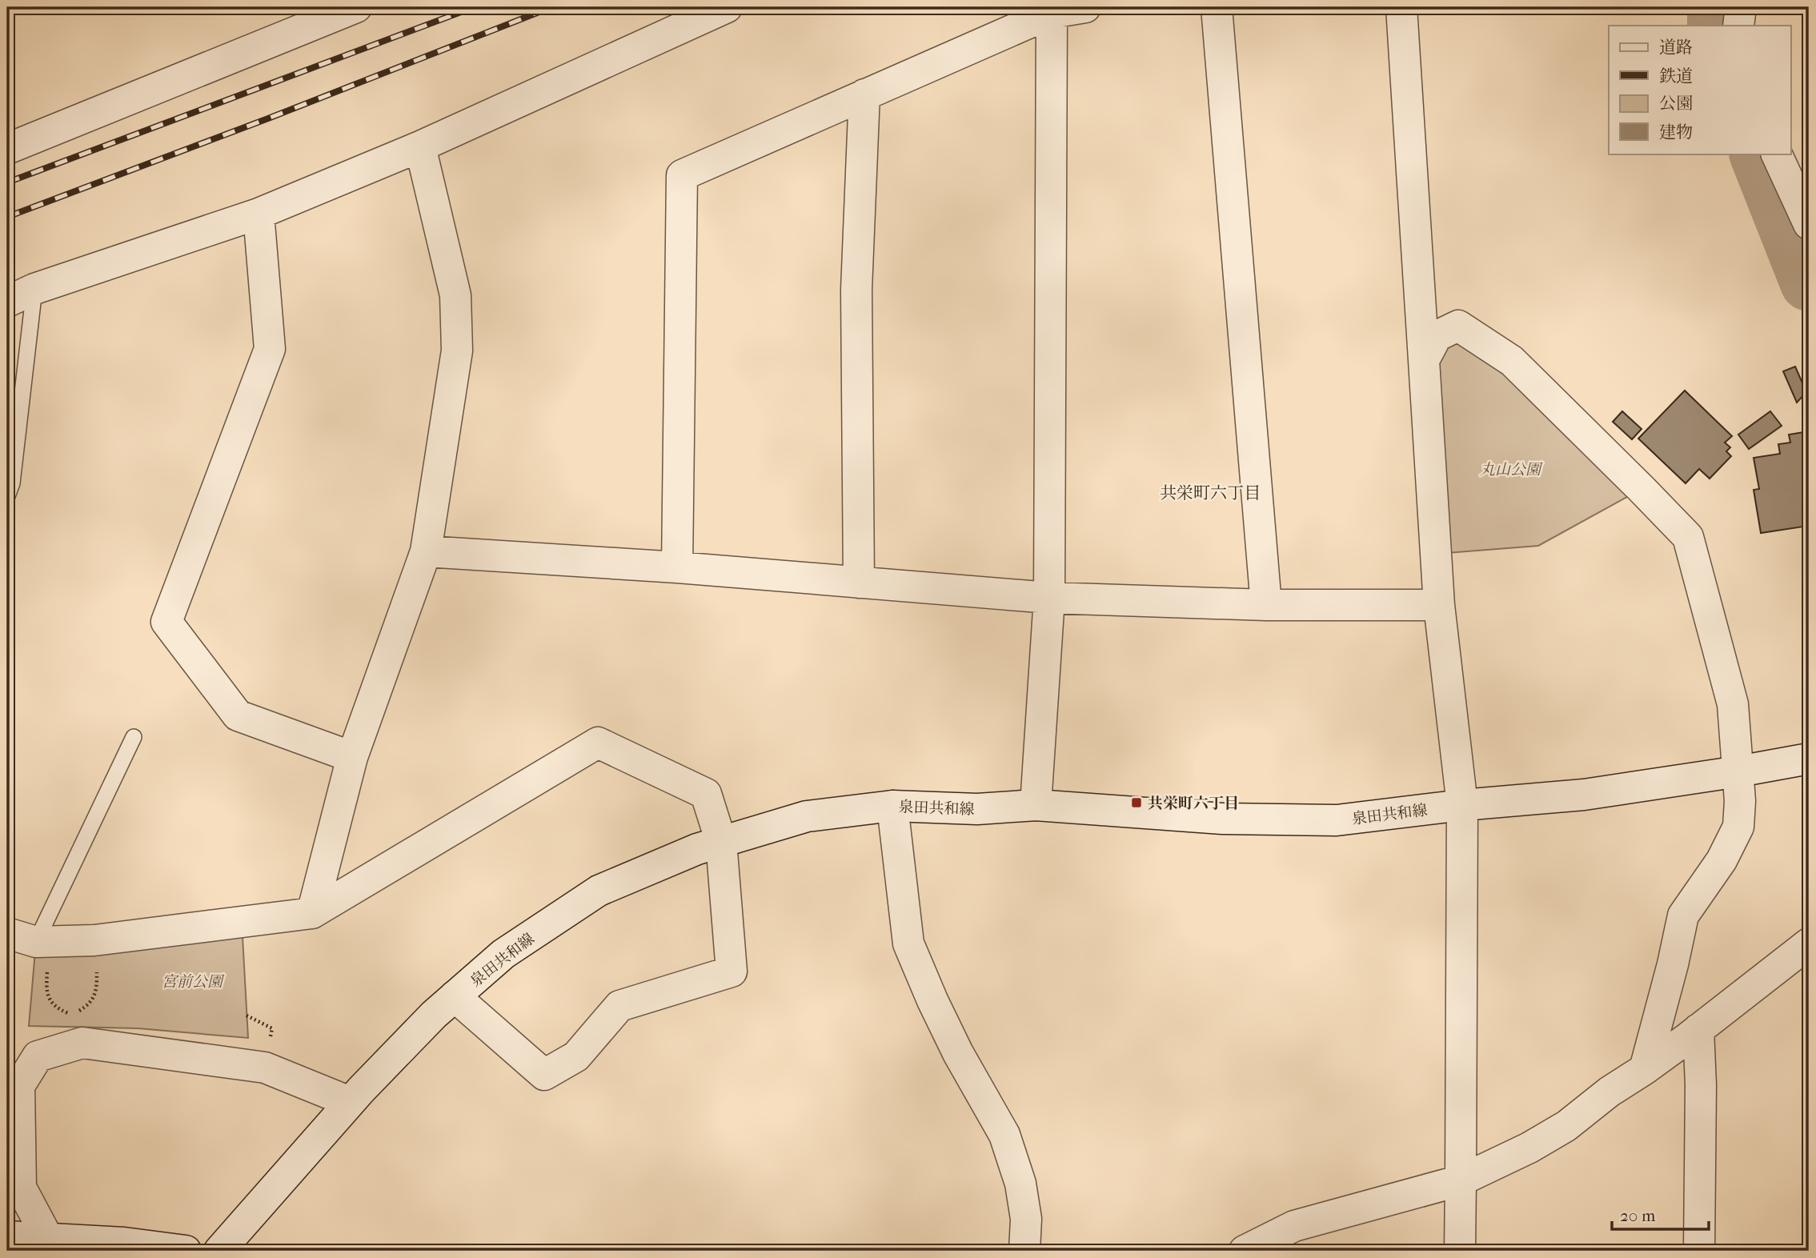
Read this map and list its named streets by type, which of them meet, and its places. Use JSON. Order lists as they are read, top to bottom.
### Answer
{
  "streets": {
    "street": ["泉田共和線"]
  },
  "districts": ["共栄町六丁目"],
  "parks": ["丸山公園", "宮前公園"],
  "places": {
    "transit": ["共栄町六丁目"]
  },
  "legend": [
    "道路",
    "鉄道",
    "公園",
    "建物"
  ],
  "scale_bar": "20 m"
}
